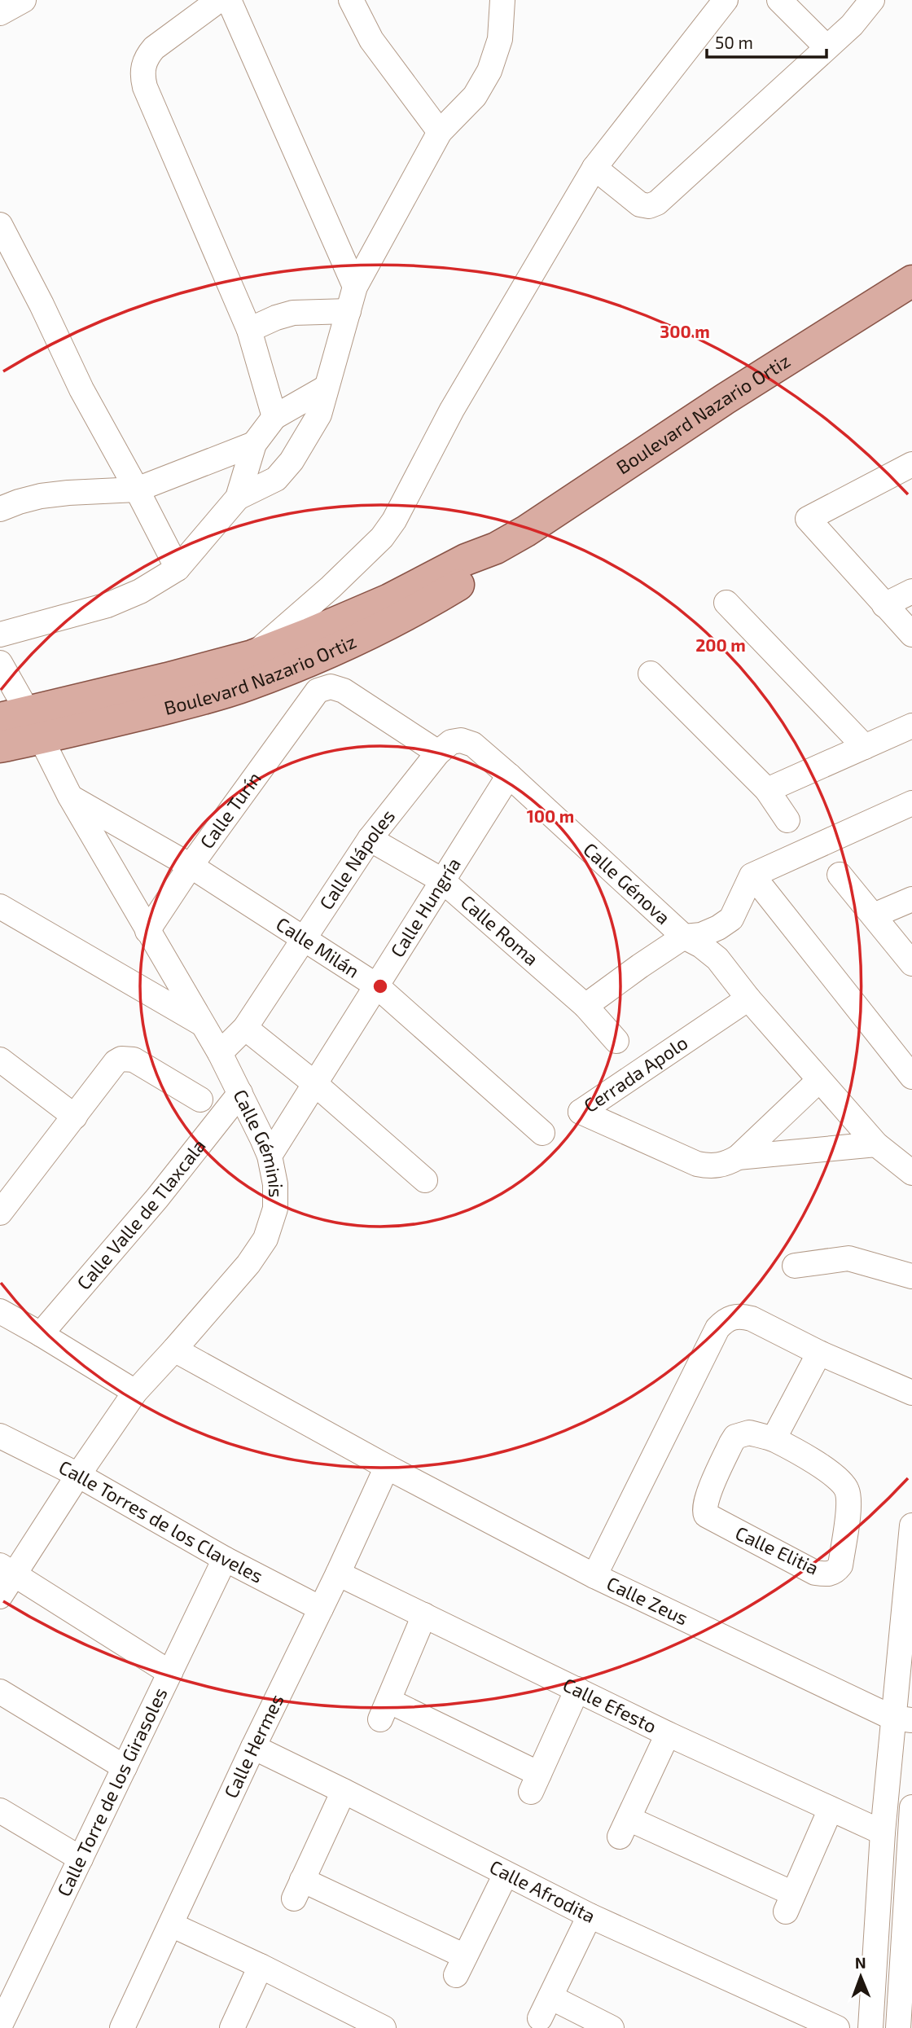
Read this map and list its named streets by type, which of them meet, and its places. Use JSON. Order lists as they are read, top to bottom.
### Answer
{
  "streets": {
    "main road": ["Boulevard Nazario Ortiz"],
    "street": [
      "Calle Turín",
      "Calle Nápoles",
      "Calle Génova",
      "Calle Hungría",
      "Calle Roma",
      "Calle Milán",
      "Cerrada Apolo",
      "Calle Géminis",
      "Calle Valle de Tlaxcala",
      "Calle Torres de los Claveles",
      "Calle Elitia",
      "Calle Zeus",
      "Calle Efesto",
      "Calle Hermes",
      "Calle Torre de los Girasoles",
      "Calle Afrodita"
    ]
  },
  "crossings": [
    ["Boulevard Nazario Ortiz", "Calle Géminis"],
    ["Calle Turín", "Calle Nápoles"],
    ["Calle Turín", "Calle Génova"],
    ["Calle Turín", "Calle Milán"],
    ["Calle Turín", "Calle Géminis"],
    ["Calle Nápoles", "Calle Génova"],
    ["Calle Nápoles", "Calle Roma"],
    ["Calle Nápoles", "Calle Milán"],
    ["Calle Nápoles", "Calle Géminis"],
    ["Calle Génova", "Calle Hungría"],
    ["Calle Génova", "Cerrada Apolo"],
    ["Calle Hungría", "Calle Roma"],
    ["Calle Hungría", "Calle Milán"],
    ["Calle Hungría", "Calle Géminis"],
    ["Calle Milán", "Calle Géminis"],
    ["Calle Géminis", "Calle Valle de Tlaxcala"],
    ["Calle Géminis", "Calle Torres de los Claveles"],
    ["Calle Géminis", "Calle Zeus"],
    ["Calle Torres de los Claveles", "Calle Hermes"],
    ["Calle Torres de los Claveles", "Calle Torre de los Girasoles"],
    ["Calle Zeus", "Calle Hermes"],
    ["Calle Efesto", "Calle Hermes"],
    ["Calle Hermes", "Calle Afrodita"]
  ],
  "scale_bar": "50 m",
  "north": "top",
  "rings": ["300 m", "200 m", "100 m"]
}
